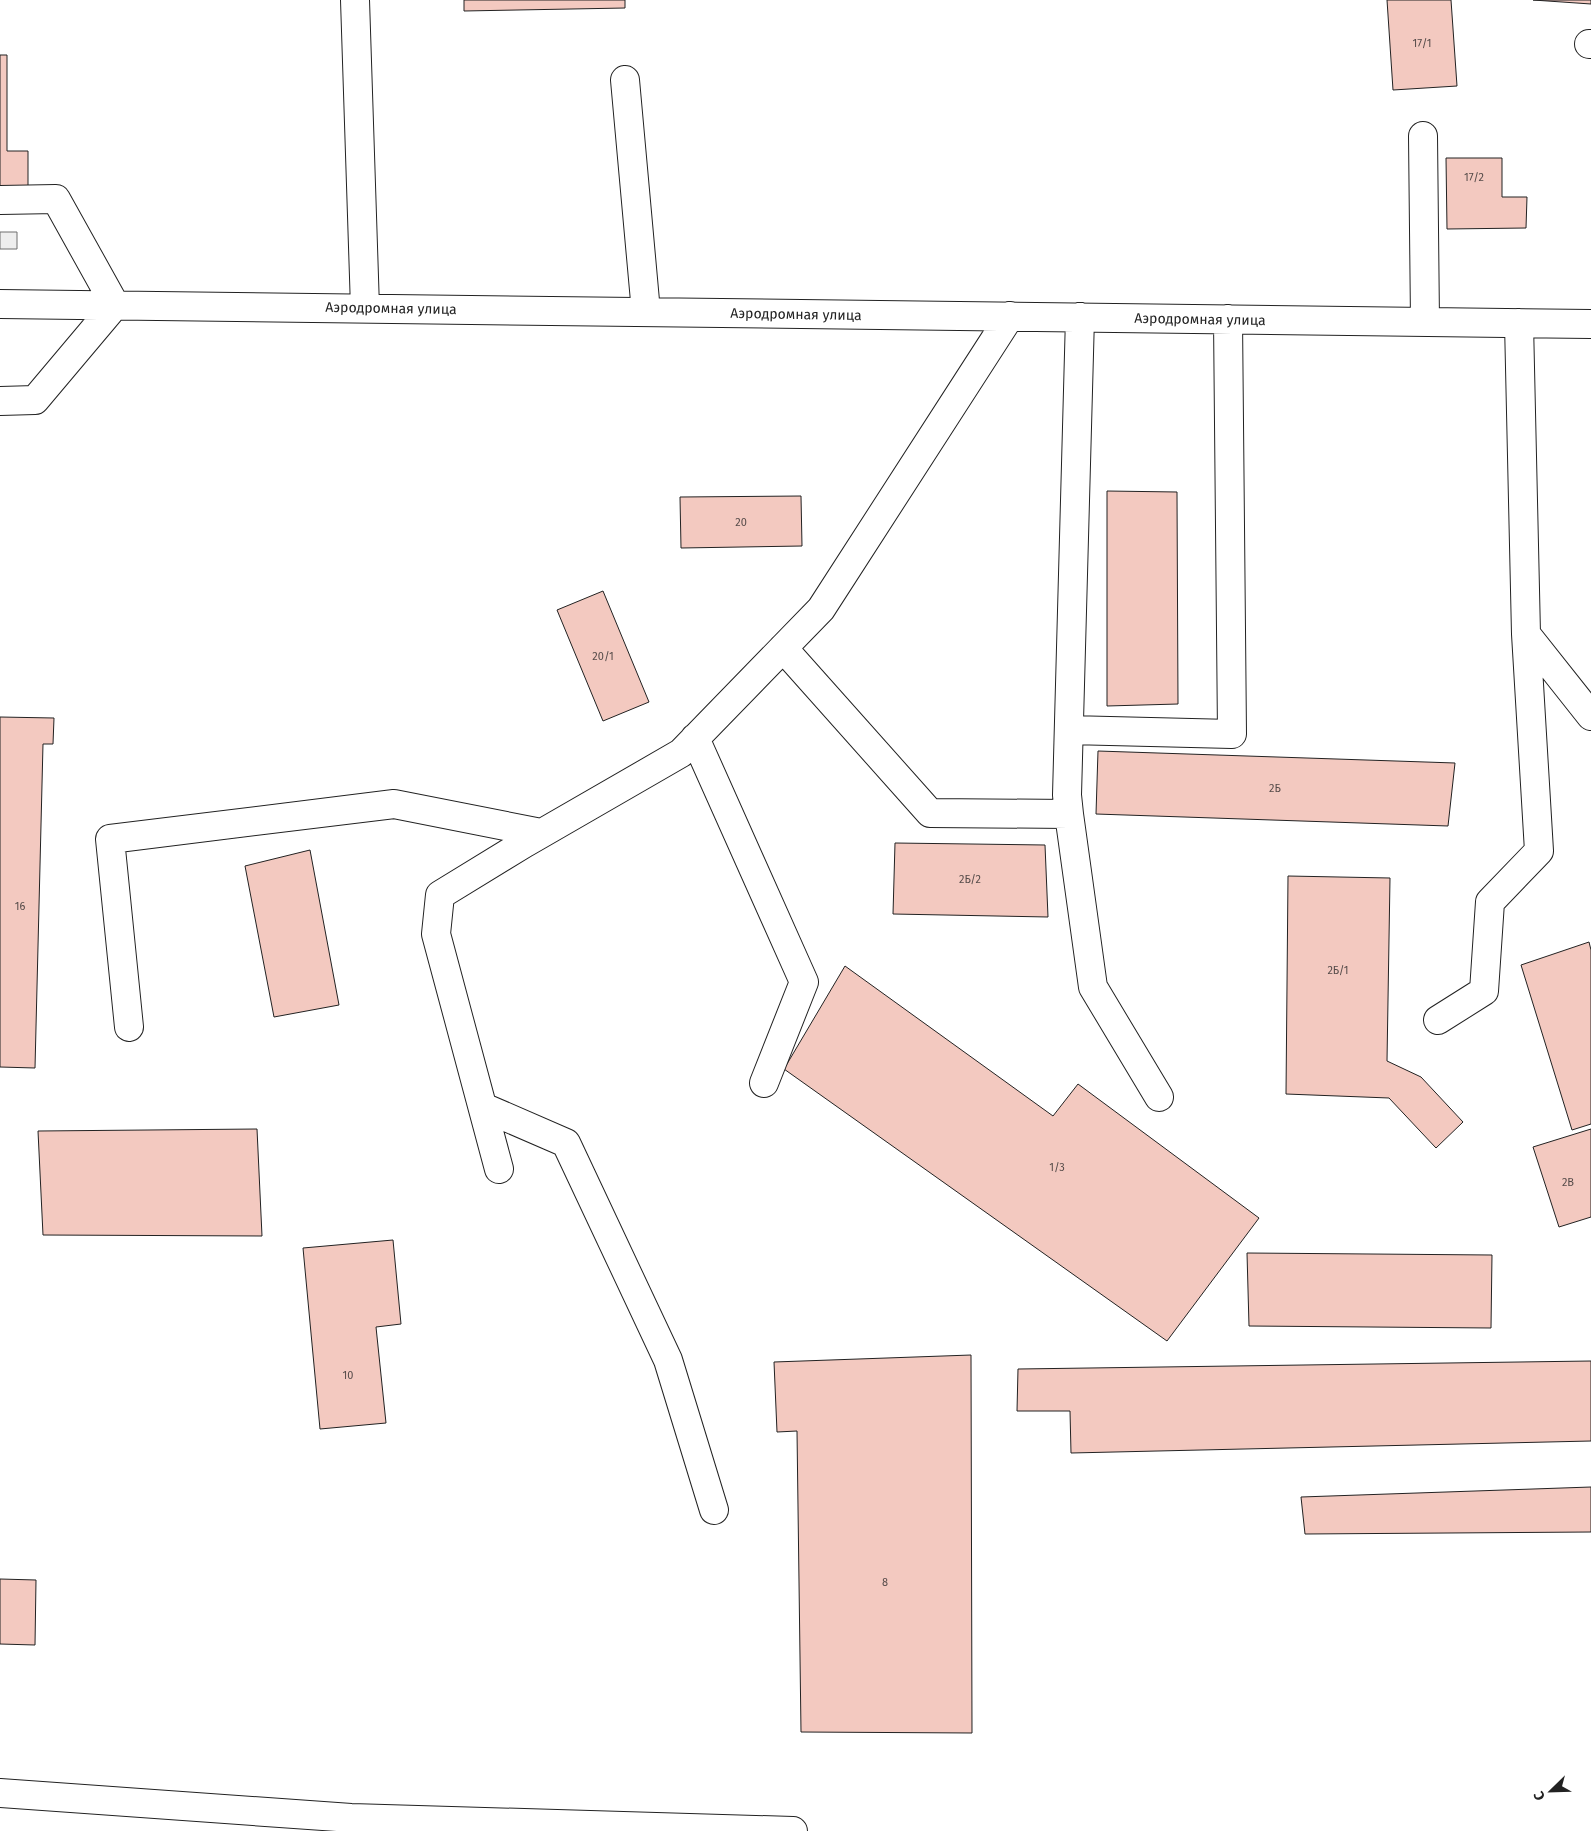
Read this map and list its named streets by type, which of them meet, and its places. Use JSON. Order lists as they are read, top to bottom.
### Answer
{
  "streets": {
    "street": ["Аэродромная улица"]
  },
  "house_numbers": [
    "17/1",
    "17/2",
    "20",
    "20/1",
    "2Б",
    "2Б/2",
    "16",
    "2Б/1",
    "1/3",
    "2В",
    "10",
    "8"
  ],
  "north": "bottom left"
}
